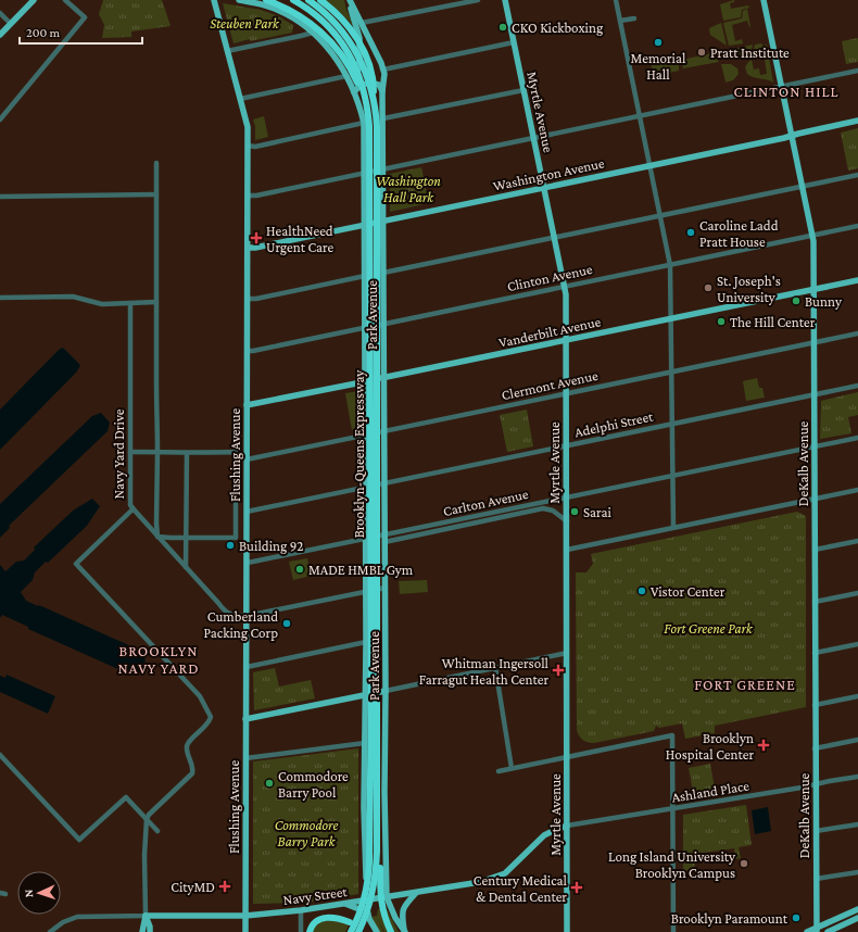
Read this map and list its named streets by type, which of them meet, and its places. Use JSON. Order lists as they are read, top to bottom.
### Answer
{
  "streets": {
    "highway": ["Brooklyn-Queens Expressway"],
    "main road": [
      "Myrtle Avenue",
      "Washington Avenue",
      "Park Avenue",
      "Vanderbilt Avenue",
      "Flushing Avenue",
      "DeKalb Avenue",
      "Navy Street"
    ],
    "street": [
      "Clinton Avenue",
      "Clermont Avenue",
      "Adelphi Street",
      "Navy Yard Drive",
      "Carlton Avenue",
      "Ashland Place"
    ]
  },
  "crossings": [
    ["Myrtle Avenue", "Washington Avenue"],
    ["Myrtle Avenue", "Clinton Avenue"],
    ["Myrtle Avenue", "Vanderbilt Avenue"],
    ["Myrtle Avenue", "Clermont Avenue"],
    ["Myrtle Avenue", "Adelphi Street"],
    ["Myrtle Avenue", "Carlton Avenue"],
    ["Myrtle Avenue", "Ashland Place"],
    ["Myrtle Avenue", "Navy Street"],
    ["Washington Avenue", "Park Avenue"],
    ["Washington Avenue", "Flushing Avenue"],
    ["Washington Avenue", "DeKalb Avenue"],
    ["Clinton Avenue", "Park Avenue"],
    ["Clinton Avenue", "Flushing Avenue"],
    ["Clinton Avenue", "DeKalb Avenue"],
    ["Park Avenue", "Vanderbilt Avenue"],
    ["Park Avenue", "Clermont Avenue"],
    ["Park Avenue", "Adelphi Street"],
    ["Park Avenue", "Carlton Avenue"],
    ["Park Avenue", "Navy Street"],
    ["Vanderbilt Avenue", "Flushing Avenue"],
    ["Vanderbilt Avenue", "DeKalb Avenue"],
    ["Clermont Avenue", "Flushing Avenue"],
    ["Clermont Avenue", "DeKalb Avenue"],
    ["Adelphi Street", "Flushing Avenue"],
    ["Adelphi Street", "DeKalb Avenue"],
    ["Flushing Avenue", "Carlton Avenue"],
    ["Flushing Avenue", "Navy Street"],
    ["DeKalb Avenue", "Carlton Avenue"],
    ["DeKalb Avenue", "Ashland Place"],
    ["Ashland Place", "Navy Street"]
  ],
  "districts": ["CLINTON HILL", "BROOKLYN NAVY YARD", "FORT GREENE"],
  "parks": [
    "Steuben Park",
    "Washington Hall Park",
    "Fort Greene Park",
    "Commodore Barry Park"
  ],
  "places": {
    "other": [
      "CKO Kickboxing",
      "Memorial Hall",
      "Pratt Institute",
      "Caroline Ladd Pratt House",
      "St. Joseph's University",
      "Bunny",
      "The Hill Center",
      "Sarai",
      "Building 92",
      "MADE HMBL Gym",
      "Vistor Center",
      "Cumberland Packing Corp",
      "Commodore Barry Pool",
      "Long Island University Brooklyn Campus",
      "Brooklyn Paramount"
    ],
    "health": [
      "HealthNeed Urgent Care",
      "Whitman Ingersoll Farragut Health Center",
      "Brooklyn Hospital Center",
      "CityMD",
      "Century Medical & Dental Center"
    ]
  },
  "scale_bar": "200 m",
  "north": "left"
}
